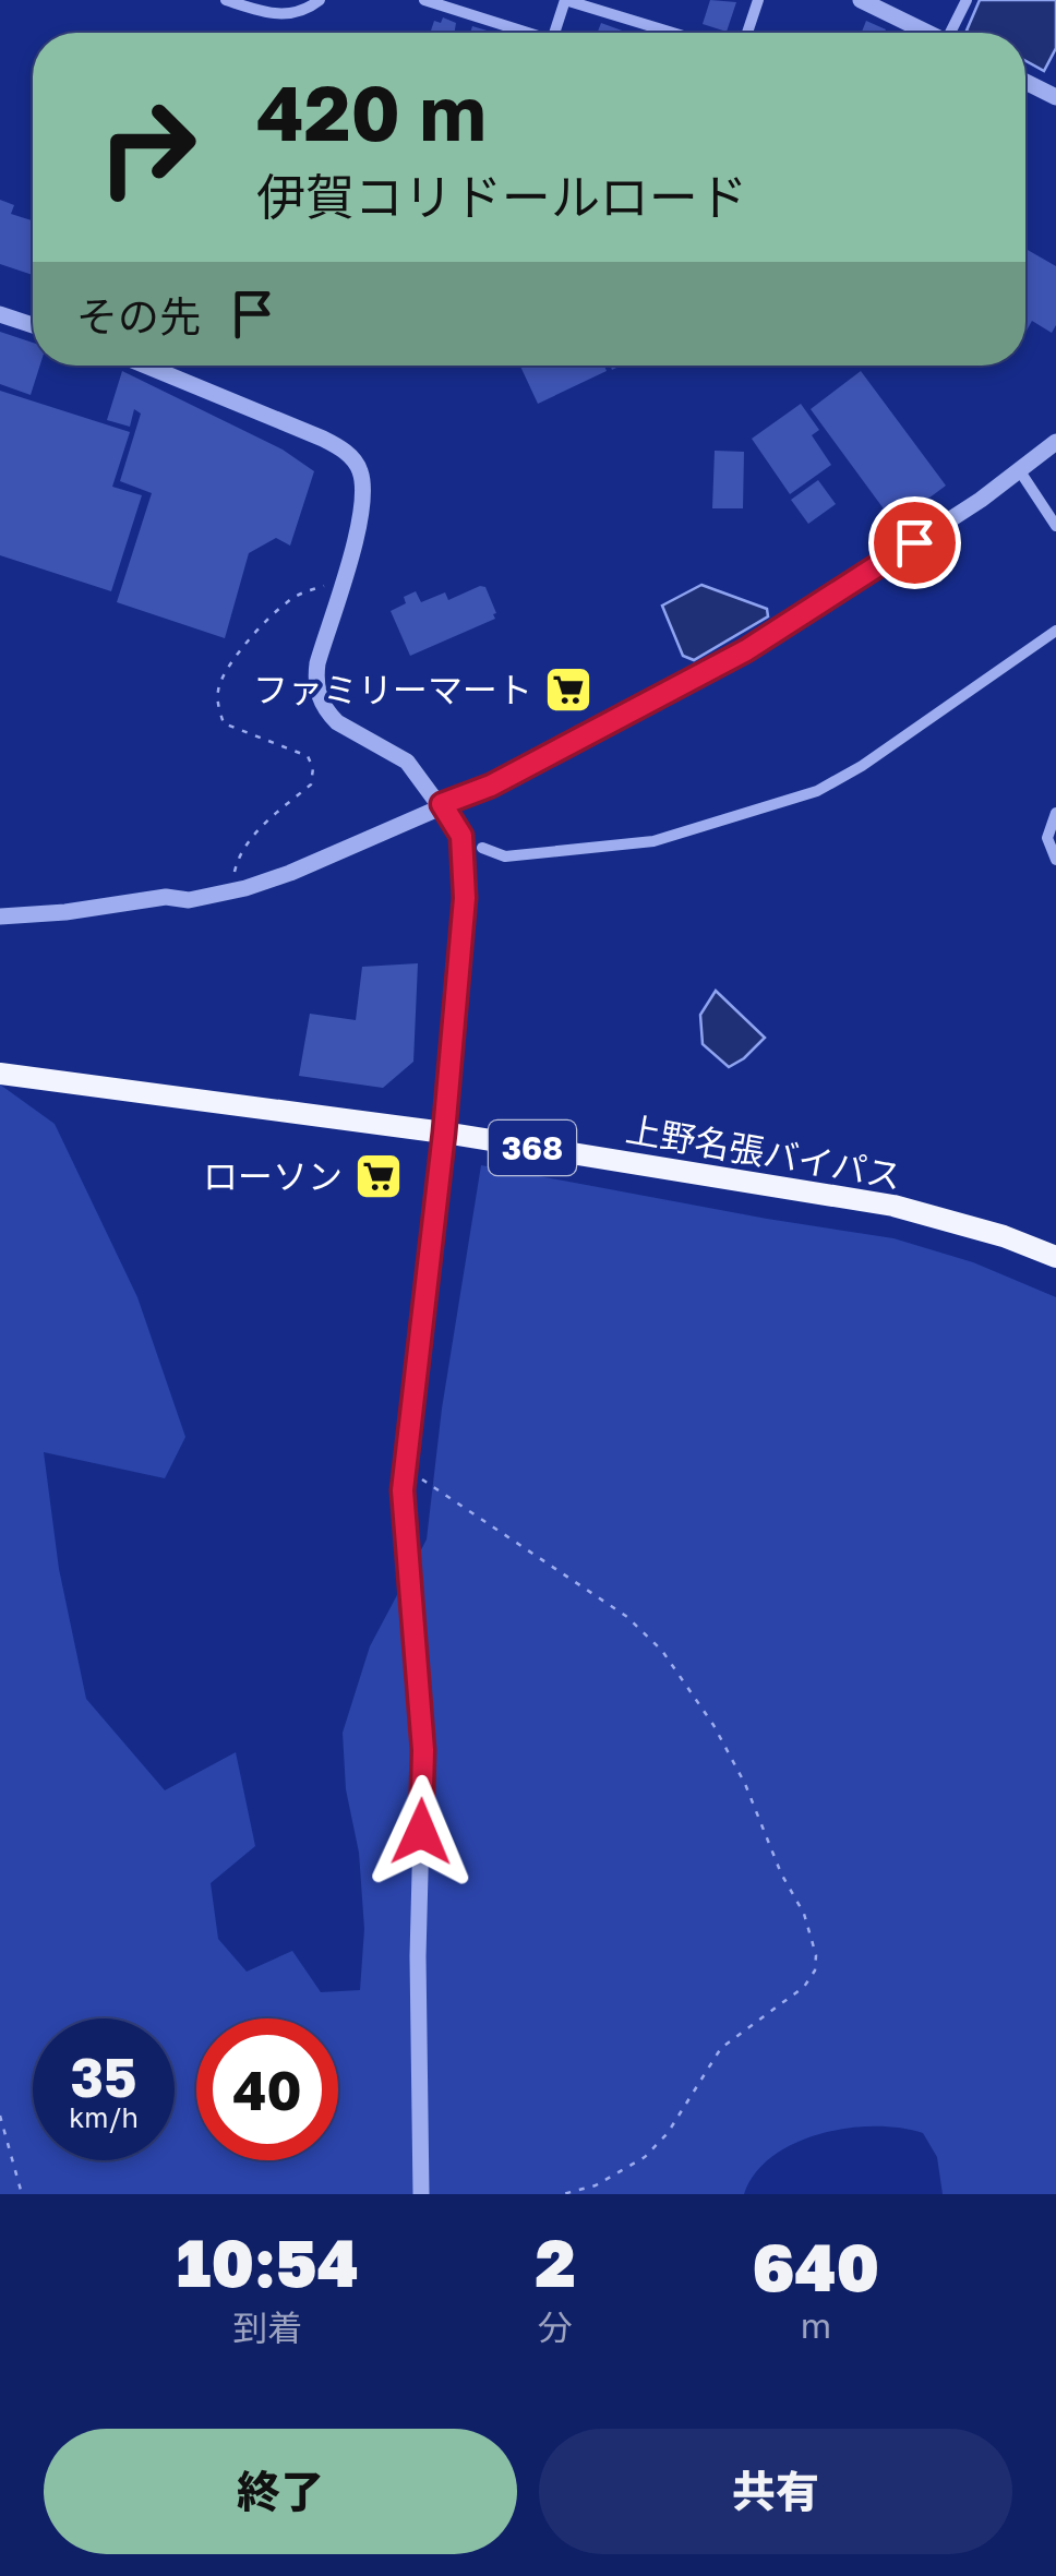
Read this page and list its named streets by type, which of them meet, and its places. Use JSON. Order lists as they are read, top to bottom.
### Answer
{
  "streets": {
    "highway": ["368", "上野名張バイパス"]
  },
  "places": {
    "supermarket": ["ファミリーマート", "ローソン"]
  },
  "page": {
    "turn": ["420 m", "伊賀コリドールロード"],
    "then": "その先",
    "speed": "35 km/h",
    "limit": "40",
    "eta": [
      "10:54",
      "到着",
      "2",
      "分",
      "640",
      "m"
    ],
    "buttons": ["終了", "共有"]
  }
}
